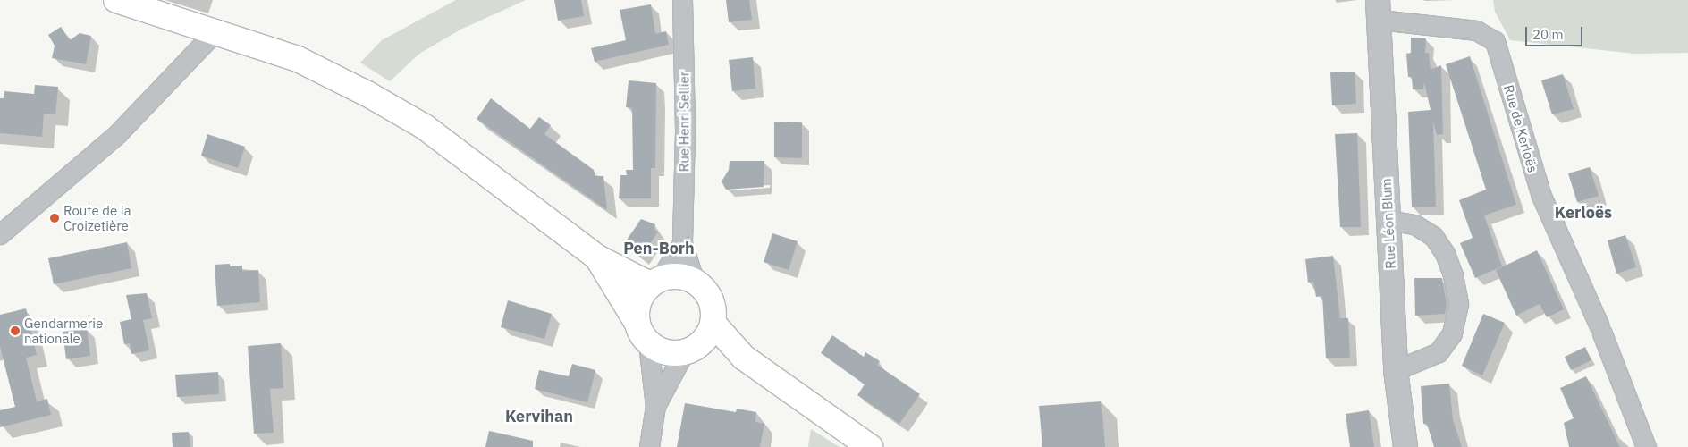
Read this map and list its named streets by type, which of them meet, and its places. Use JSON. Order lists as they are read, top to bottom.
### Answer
{
  "streets": {
    "street": ["Rue Henri Sellier", "Rue de Kerloës", "Rue Léon Blum"]
  },
  "crossings": [
    ["Rue de Kerloës", "Rue Léon Blum"]
  ],
  "districts": ["Kerloës", "Pen-Borh", "Kervihan"],
  "places": ["Route de la Croizetière", "Gendarmerie nationale"],
  "scale_bar": "20 m"
}
